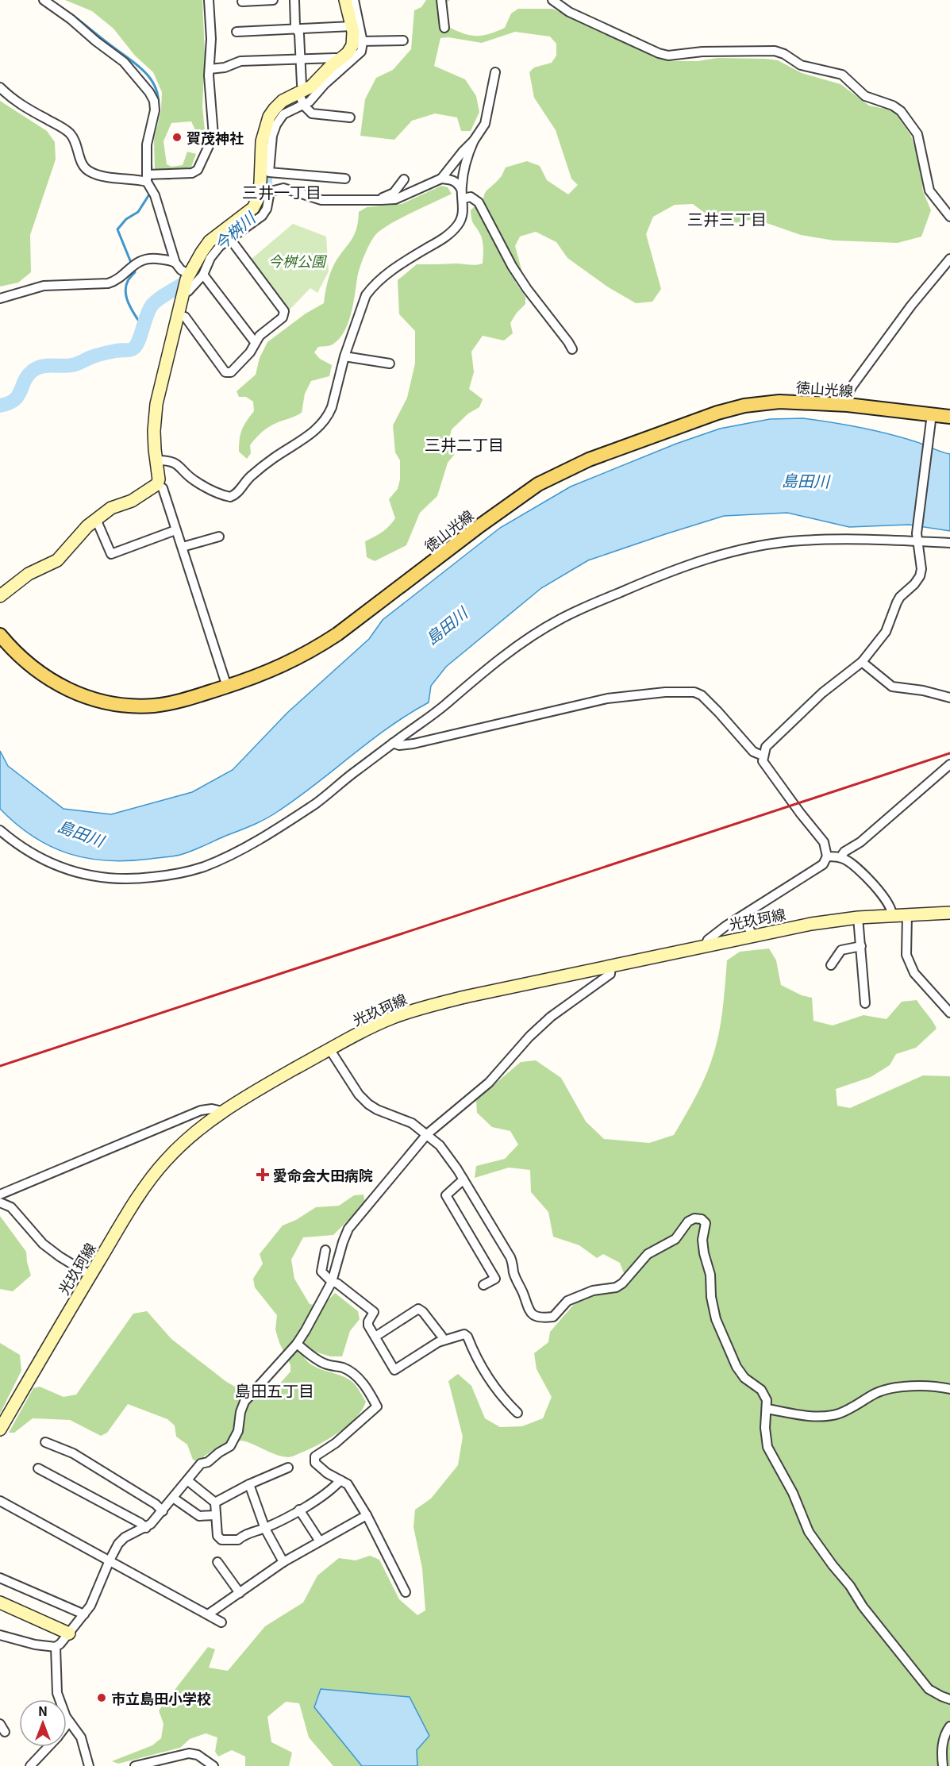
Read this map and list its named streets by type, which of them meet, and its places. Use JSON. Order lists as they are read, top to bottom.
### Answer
{
  "streets": {
    "main road": ["徳山光線", "光玖珂線"]
  },
  "districts": [
    "三井一丁目",
    "三井三丁目",
    "三井二丁目",
    "島田五丁目"
  ],
  "water": ["今桝川", "島田川"],
  "parks": ["今桝公園"],
  "places": {
    "other": ["賀茂神社", "市立島田小学校"],
    "health": ["愛命会大田病院"]
  },
  "north": "top"
}
